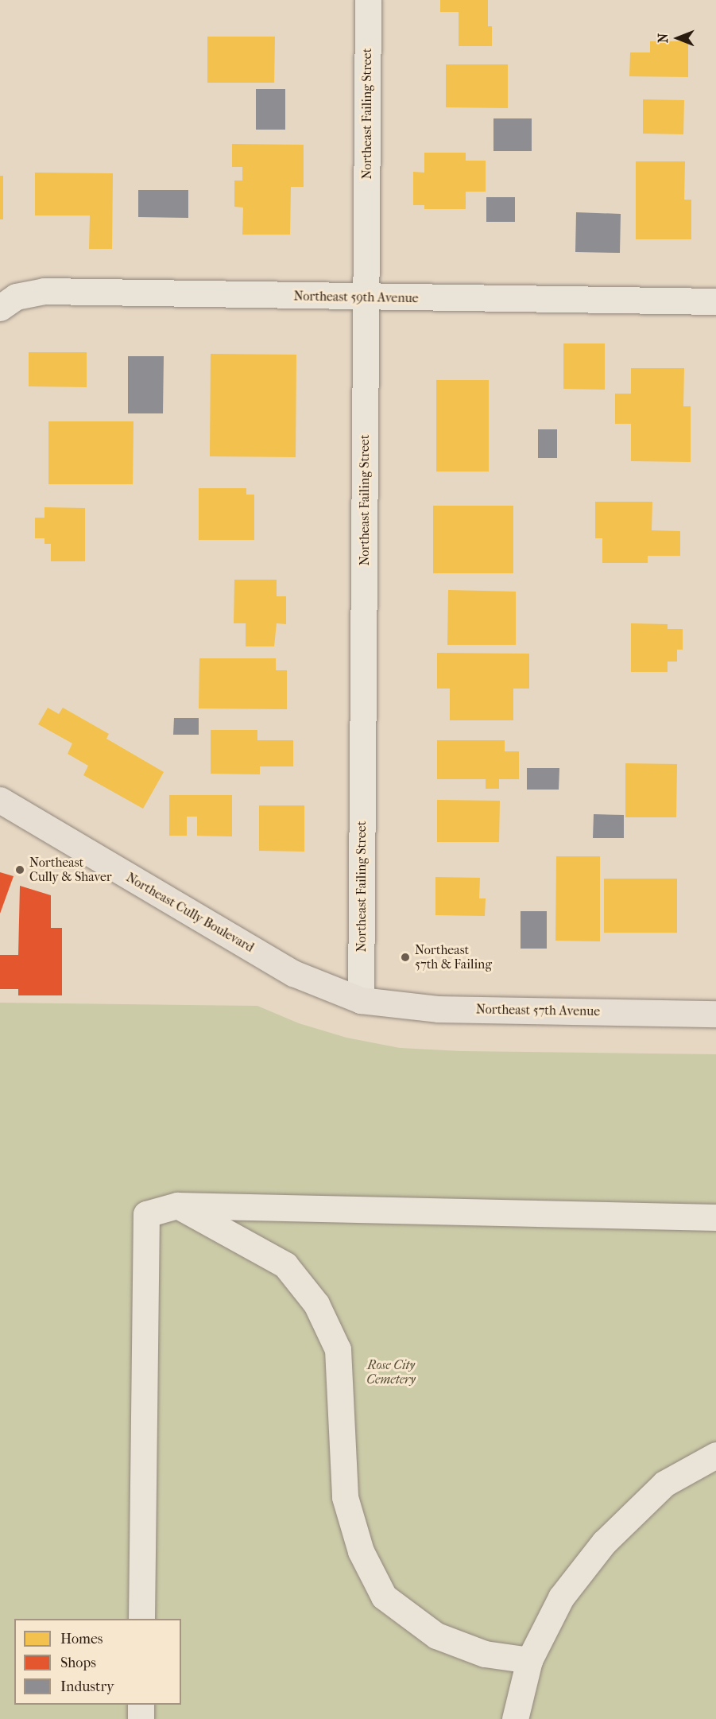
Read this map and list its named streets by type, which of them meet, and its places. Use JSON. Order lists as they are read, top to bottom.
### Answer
{
  "streets": {
    "main road": ["Northeast Cully Boulevard", "Northeast 57th Avenue"],
    "street": ["Northeast Failing Street", "Northeast 59th Avenue"]
  },
  "crossings": [
    ["Northeast Failing Street", "Northeast 59th Avenue"],
    ["Northeast Failing Street", "Northeast Cully Boulevard"],
    ["Northeast Failing Street", "Northeast 57th Avenue"],
    ["Northeast Cully Boulevard", "Northeast 57th Avenue"]
  ],
  "parks": ["Rose City Cemetery"],
  "places": ["Northeast Cully & Shaver", "Northeast 57th & Failing"],
  "legend": ["Homes", "Shops", "Industry"],
  "north": "left"
}
